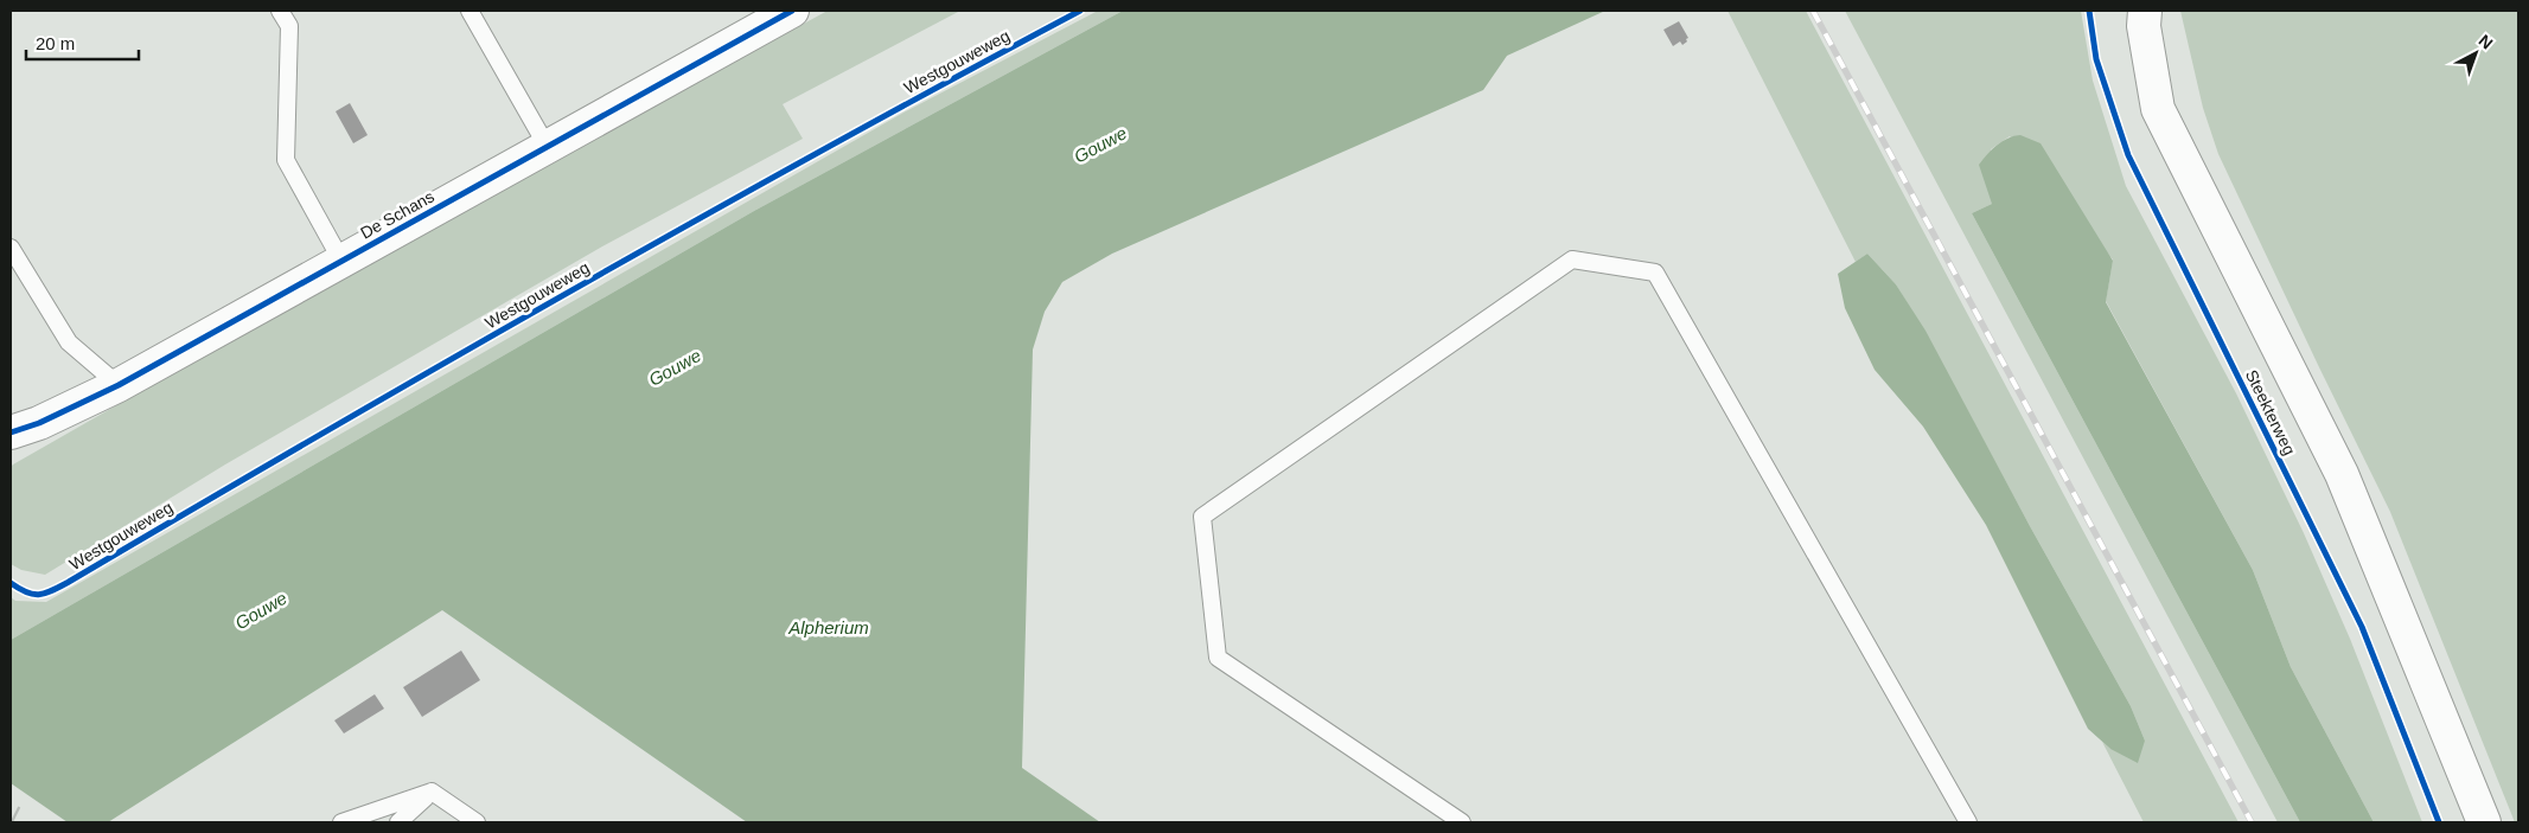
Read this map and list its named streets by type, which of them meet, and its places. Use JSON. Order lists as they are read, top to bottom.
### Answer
{
  "streets": {
    "street": ["De Schans"],
    "cycle path": ["Westgouweweg", "Steekterweg"]
  },
  "water": ["Gouwe", "Alpherium"],
  "scale_bar": "20 m",
  "north": "top right"
}
